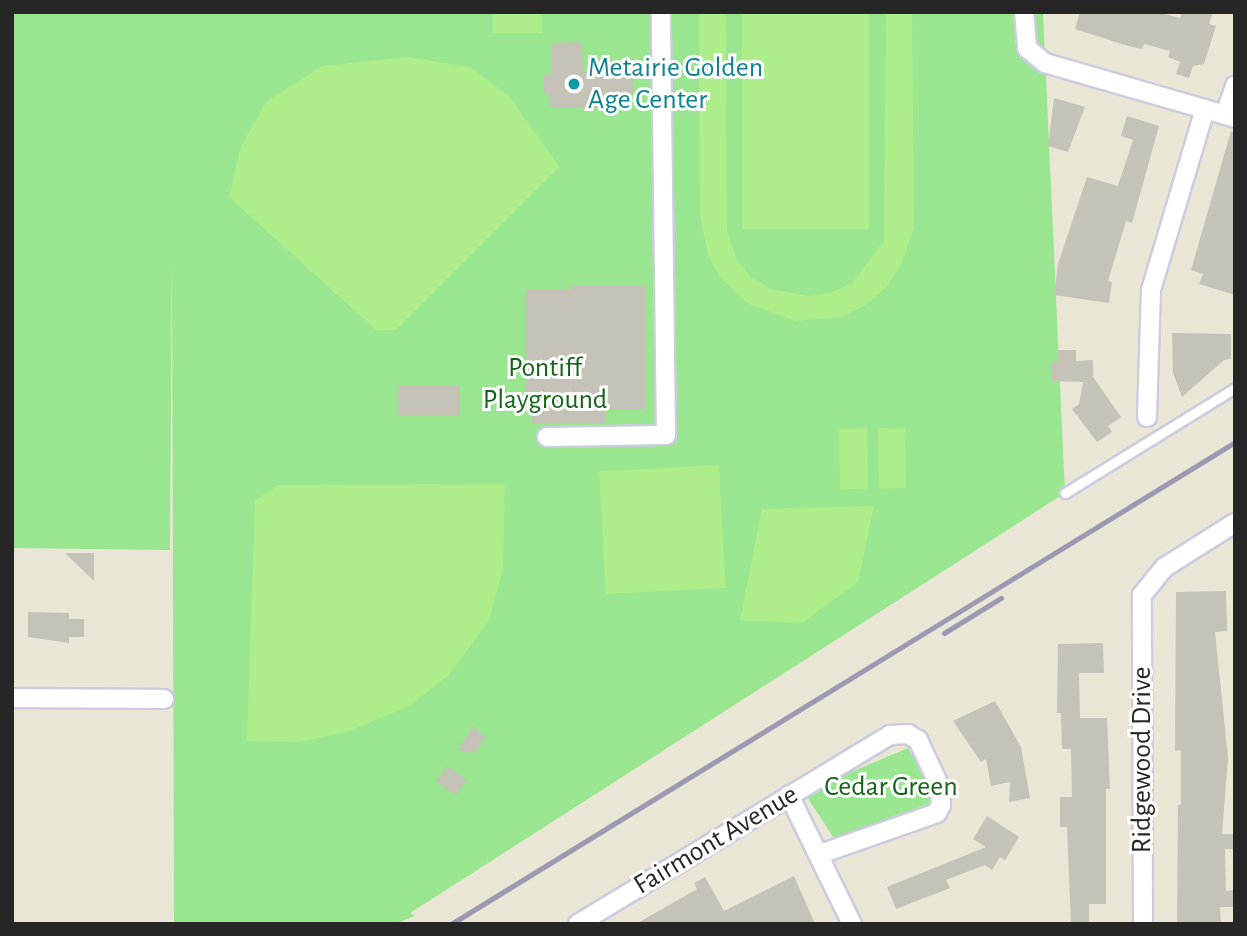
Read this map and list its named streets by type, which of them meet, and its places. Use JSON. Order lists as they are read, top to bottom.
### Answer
{
  "streets": {
    "street": ["Ridgewood Drive", "Fairmont Avenue"]
  },
  "parks": ["Pontiff Playground", "Cedar Green"],
  "places": ["Metairie Golden Age Center"]
}
